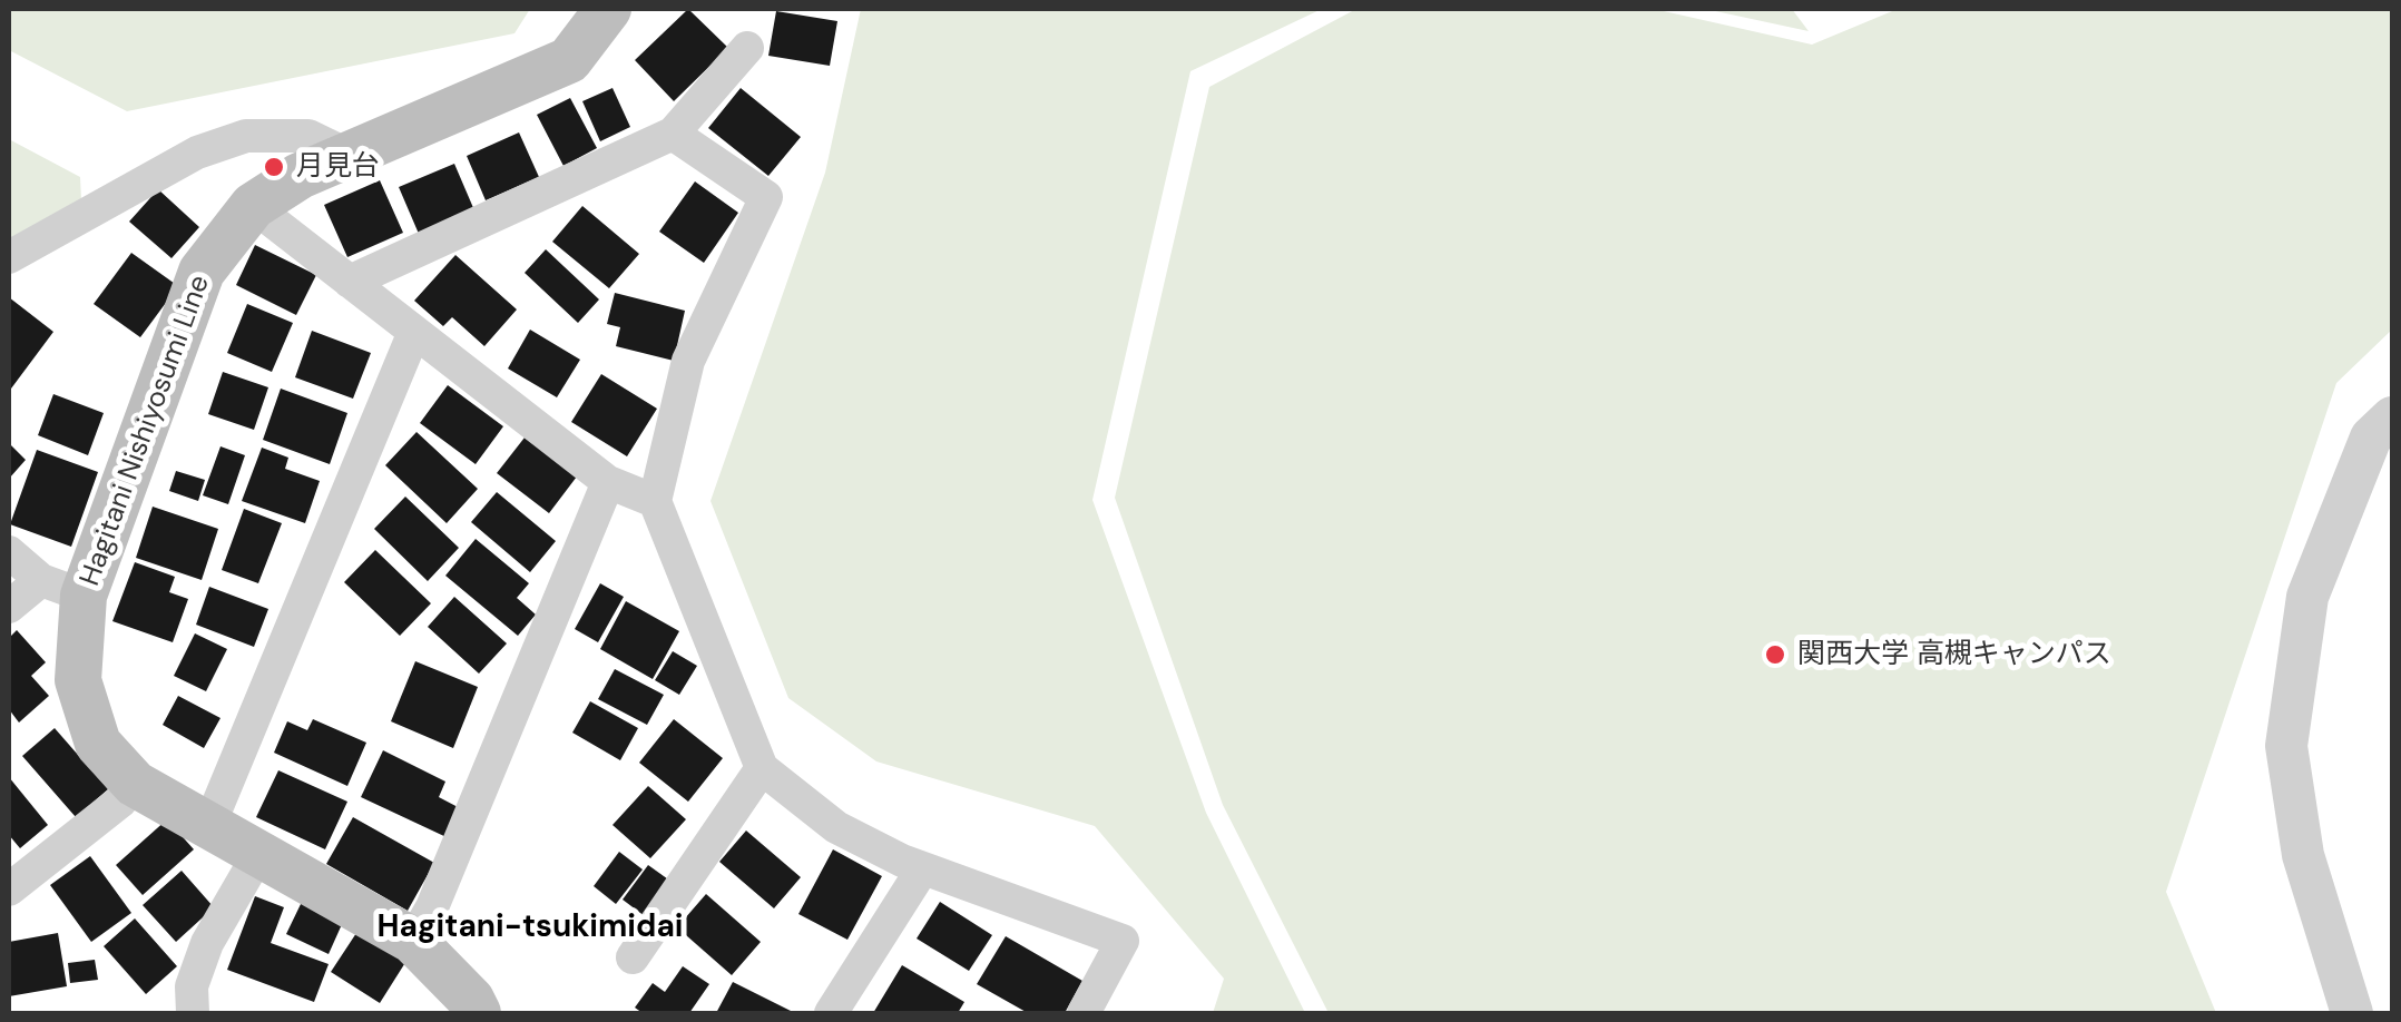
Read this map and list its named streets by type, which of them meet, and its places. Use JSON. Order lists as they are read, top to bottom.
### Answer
{
  "streets": {
    "main road": ["Hagitani Nishiyosumi Line"]
  },
  "districts": ["Hagitani-tsukimidai"],
  "places": ["月見台", "関西大学 高槻キャンパス"]
}
